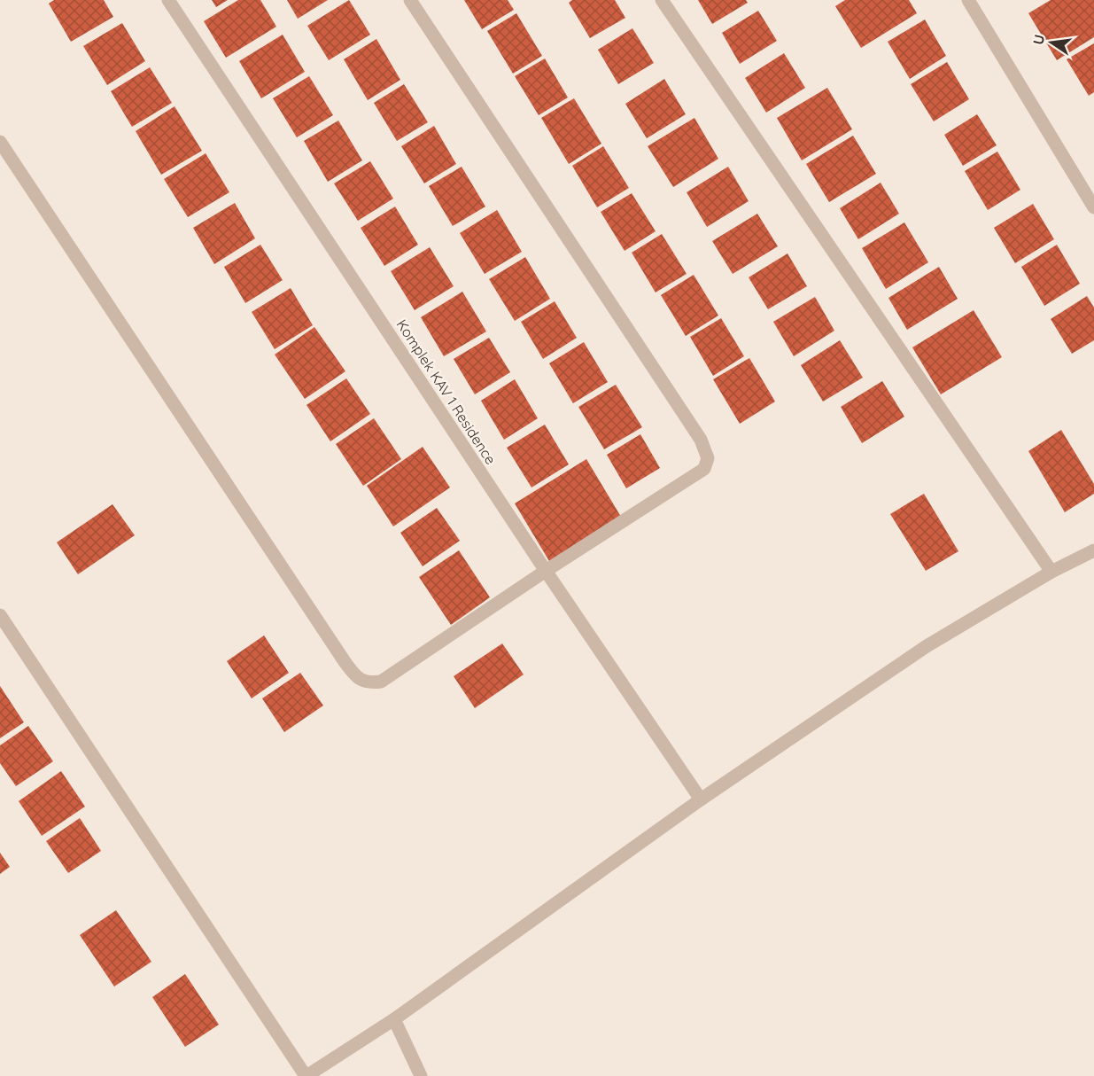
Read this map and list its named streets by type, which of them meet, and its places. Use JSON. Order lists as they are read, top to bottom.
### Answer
{
  "streets": {
    "street": ["Komplek KAV 1 Residence"]
  },
  "north": "left"
}
